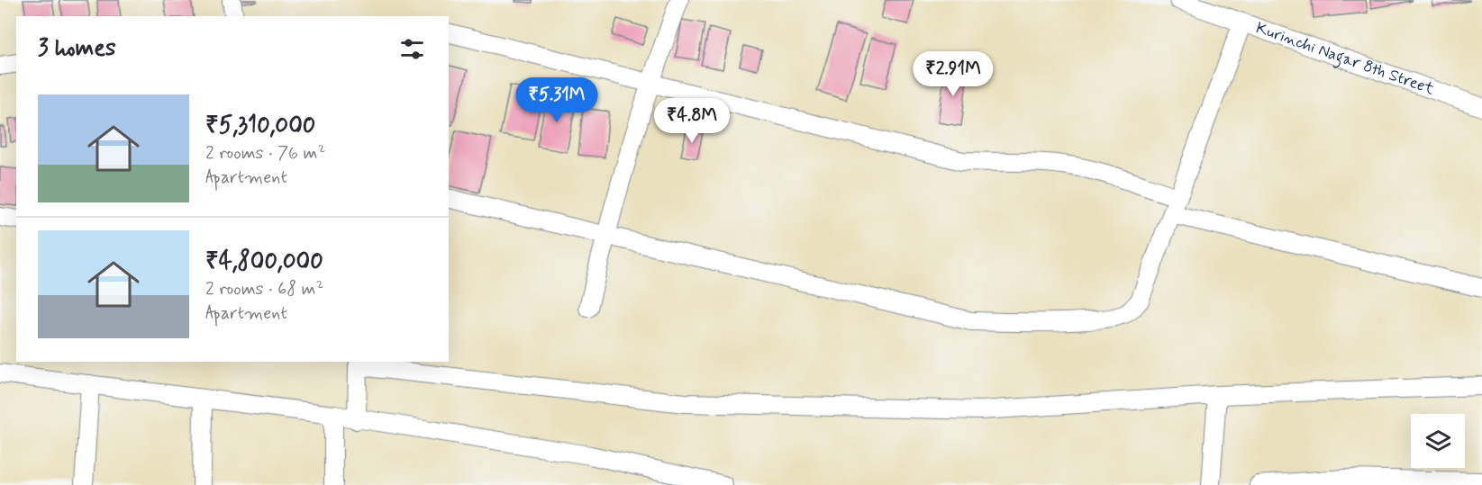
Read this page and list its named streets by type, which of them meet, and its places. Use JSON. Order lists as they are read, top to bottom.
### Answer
{
  "streets": {
    "street": ["Kurinchi Nagar 8th Street"]
  },
  "page": {
    "heading": "3 homes",
    "price": ["₹2.91M", "₹5.31M", "₹4.8M"],
    "list": [
      {
        "name": "₹5,310,000",
        "note": "2 rooms · 76 m² · Apartment"
      },
      {
        "name": "₹4,800,000",
        "note": "2 rooms · 68 m² · Apartment"
      }
    ]
  }
}
